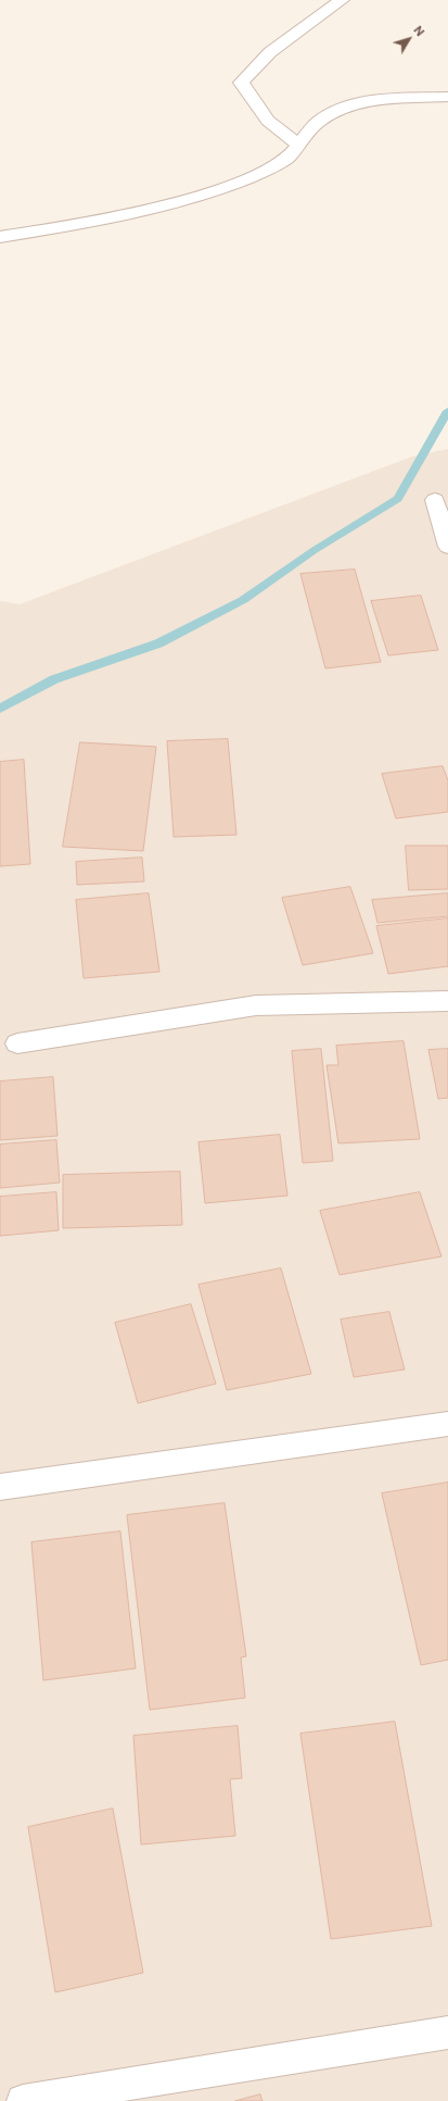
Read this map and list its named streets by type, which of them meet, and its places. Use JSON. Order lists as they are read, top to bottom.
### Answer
{
  "north": "top right"
}
